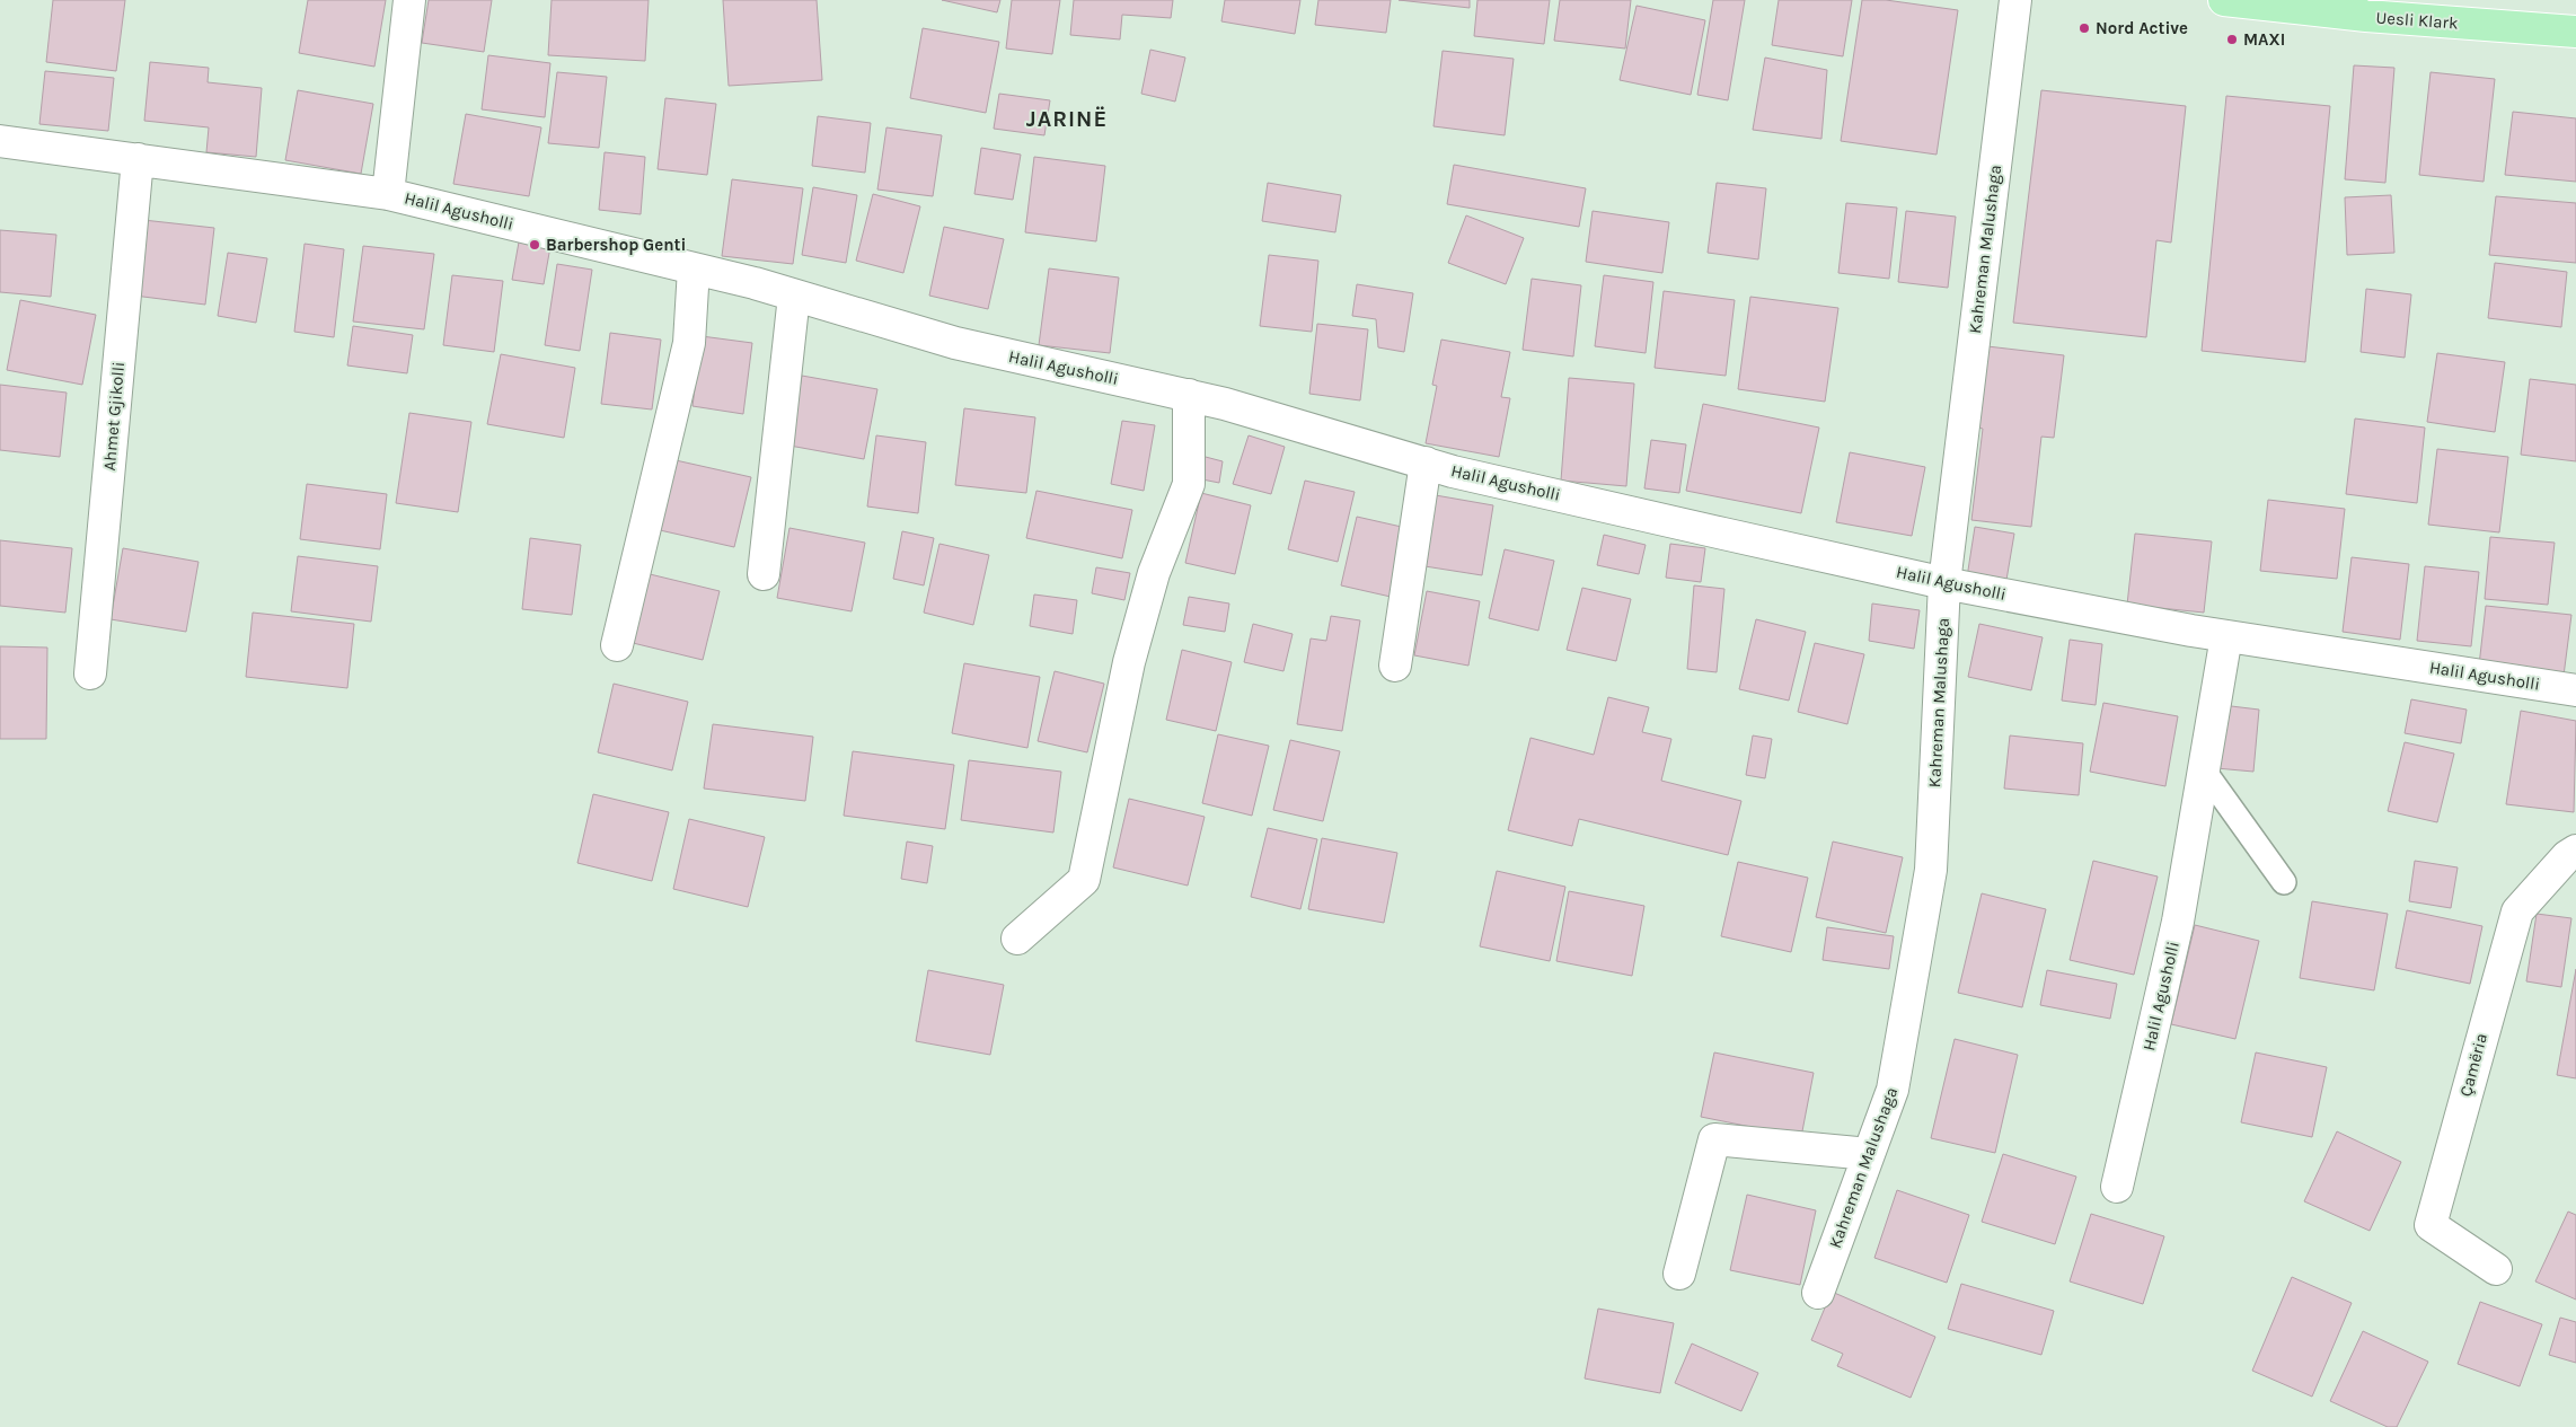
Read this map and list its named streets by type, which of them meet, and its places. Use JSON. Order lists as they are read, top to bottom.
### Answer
{
  "streets": {
    "main road": ["Uesli Klark"],
    "street": [
      "Halil Agusholli",
      "Kahreman Malushaga",
      "Ahmet Gjikolli",
      "Çamëria"
    ]
  },
  "crossings": [
    ["Halil Agusholli", "Kahreman Malushaga"]
  ],
  "districts": ["JARINË"],
  "places": ["Nord Active", "MAXI", "Barbershop Genti"]
}
